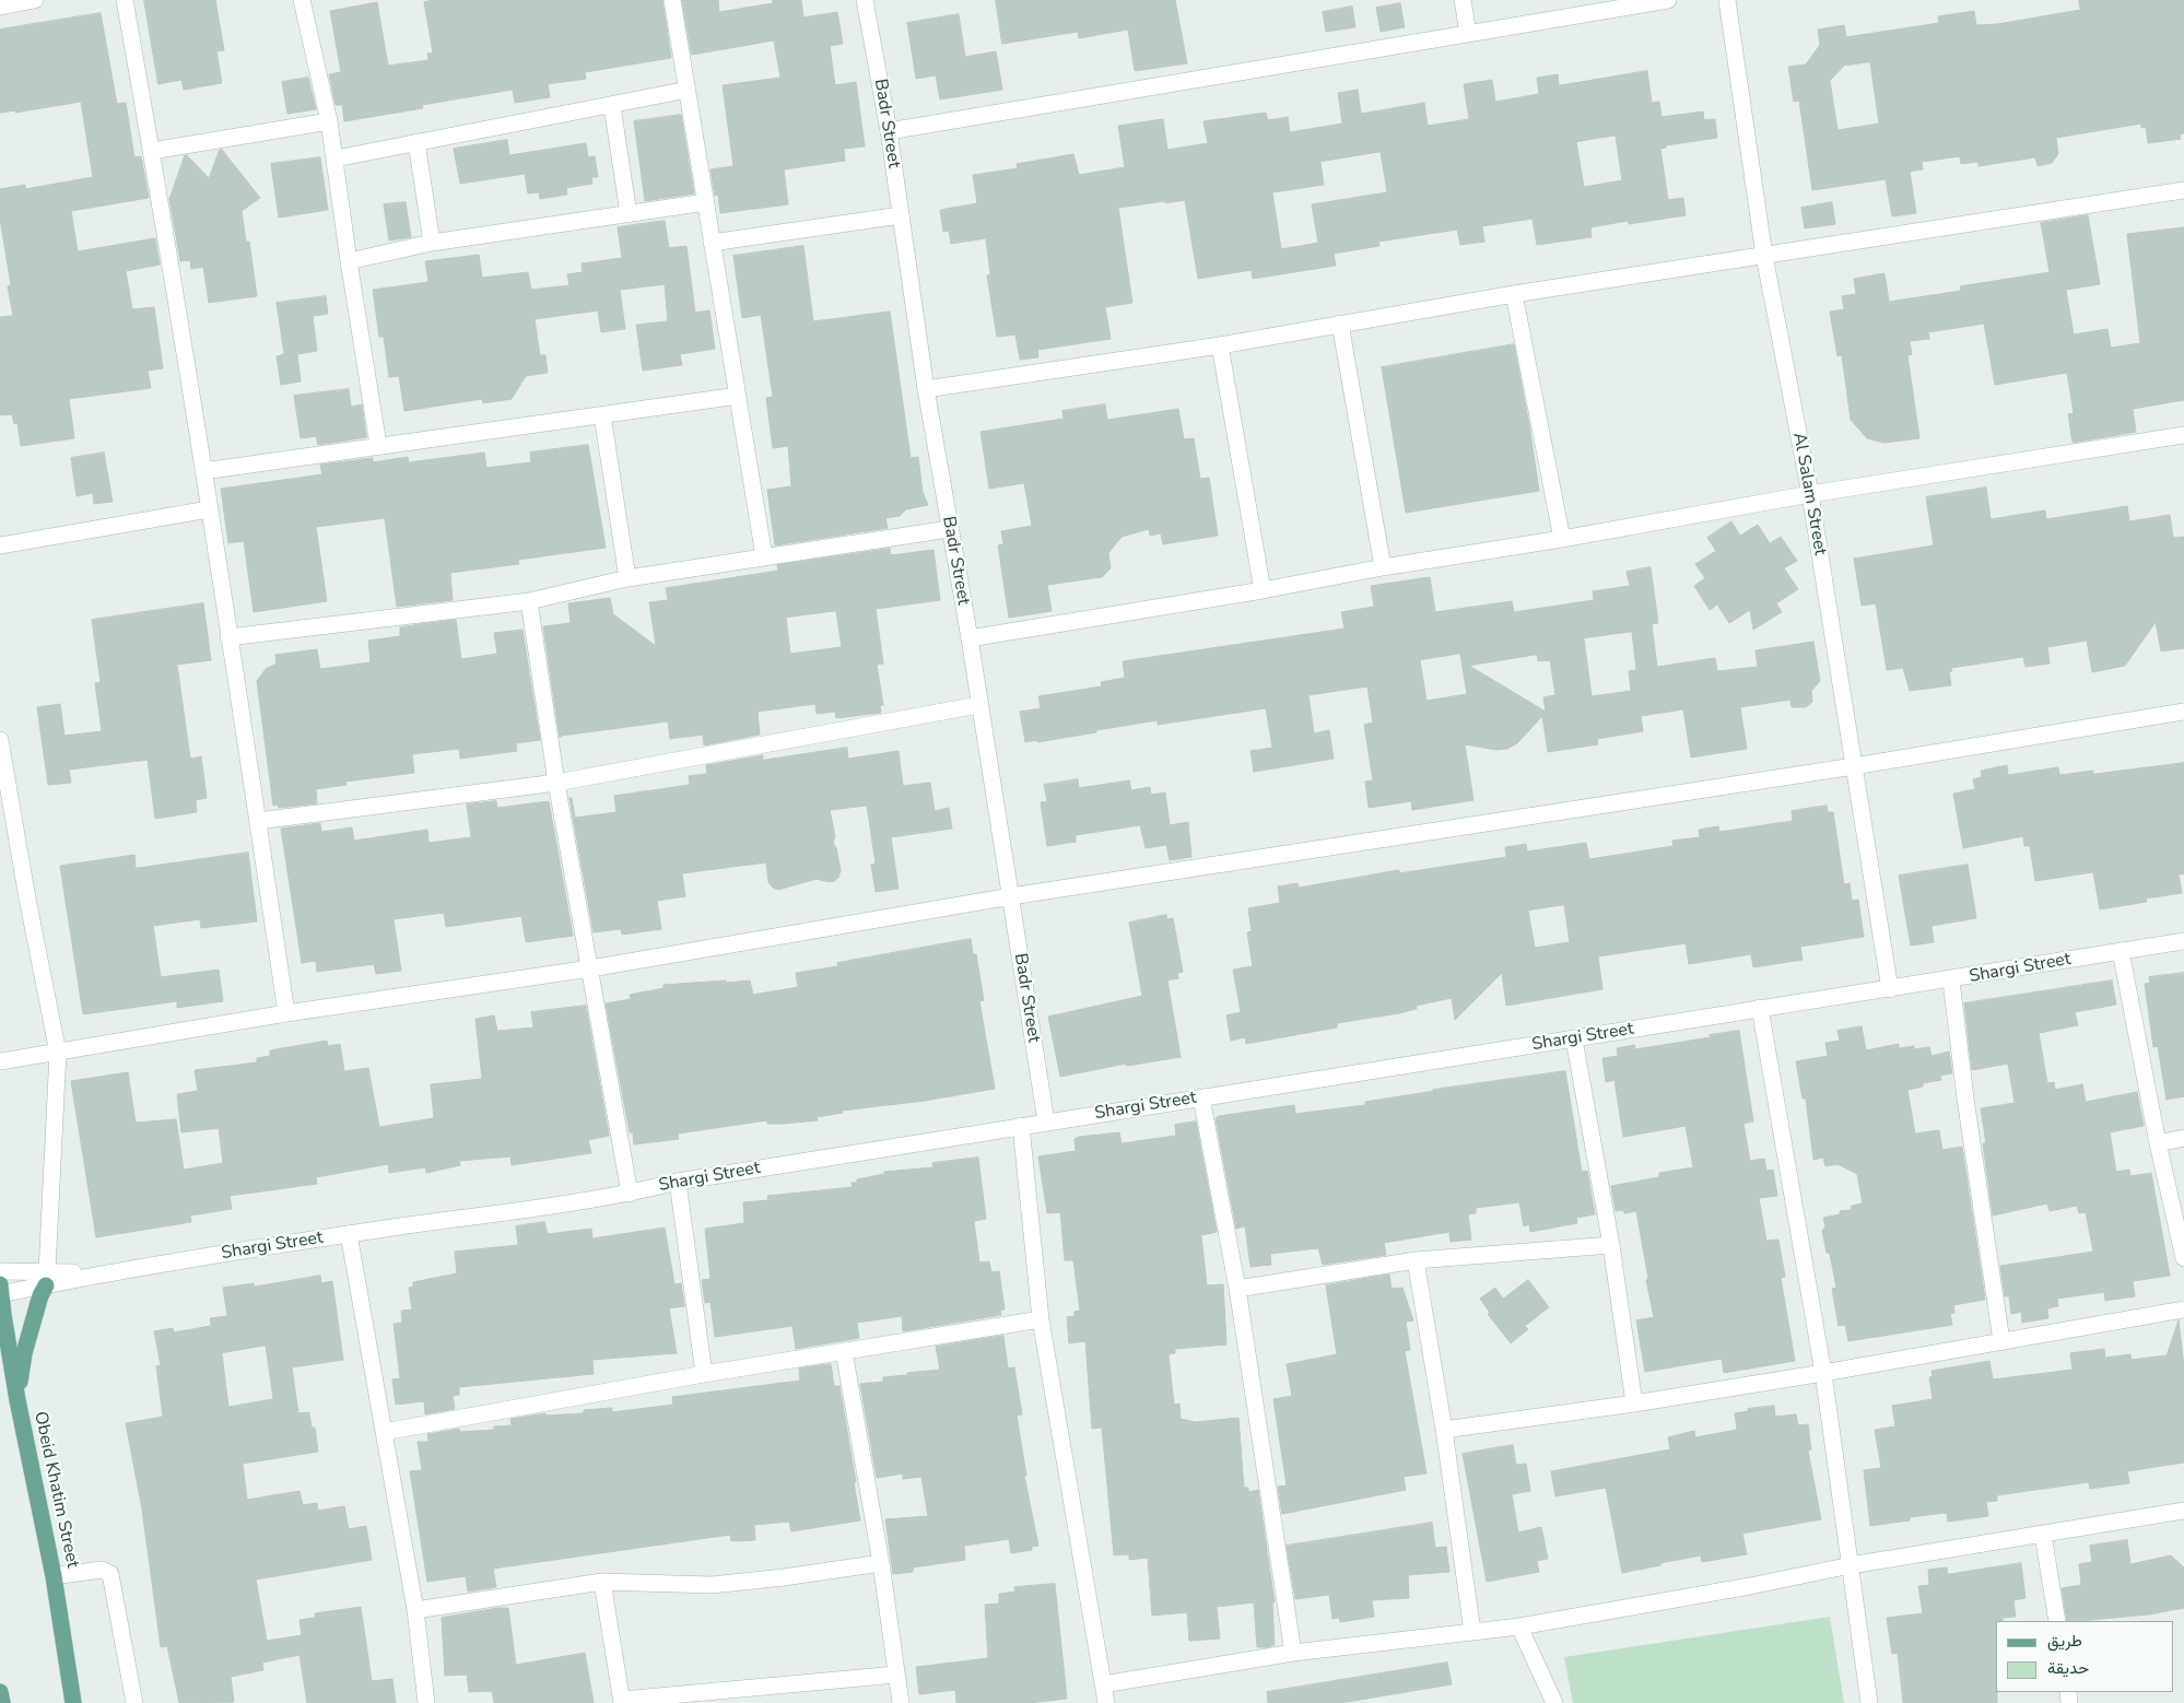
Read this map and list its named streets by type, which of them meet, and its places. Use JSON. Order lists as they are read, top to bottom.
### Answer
{
  "streets": {
    "main road": ["Obeid Khatim Street"],
    "street": ["Badr Street", "Al Salam Street", "Shargi Street"]
  },
  "crossings": [
    ["Badr Street", "Shargi Street"],
    ["Al Salam Street", "Shargi Street"]
  ],
  "legend": ["طريق", "حديقة"]
}
